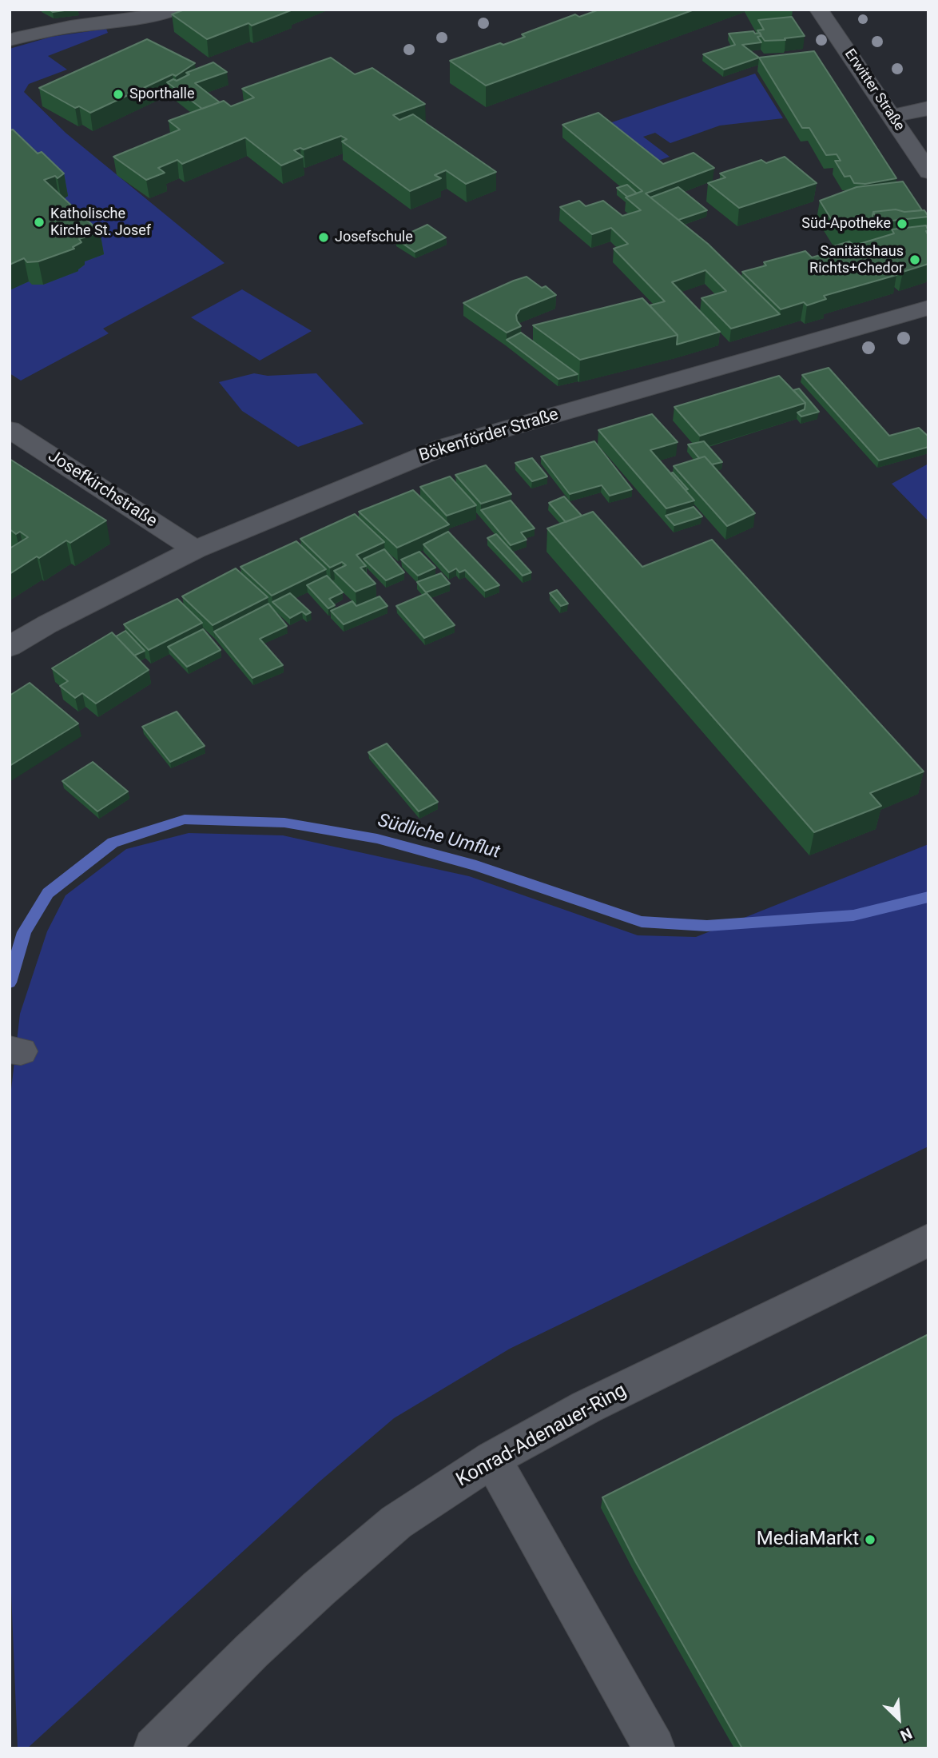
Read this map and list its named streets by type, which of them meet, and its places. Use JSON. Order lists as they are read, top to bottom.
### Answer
{
  "streets": {
    "street": [
      "Erwitter Straße",
      "Bökenförder Straße",
      "Josefkirchstraße",
      "Konrad-Adenauer-Ring"
    ]
  },
  "crossings": [
    ["Bökenförder Straße", "Josefkirchstraße"]
  ],
  "water": ["Südliche Umflut"],
  "places": [
    "Sporthalle",
    "Katholische Kirche St. Josef",
    "Süd-Apotheke",
    "Josefschule",
    "Sanitätshaus Richts+Chedor",
    "MediaMarkt"
  ],
  "north": "bottom right"
}
